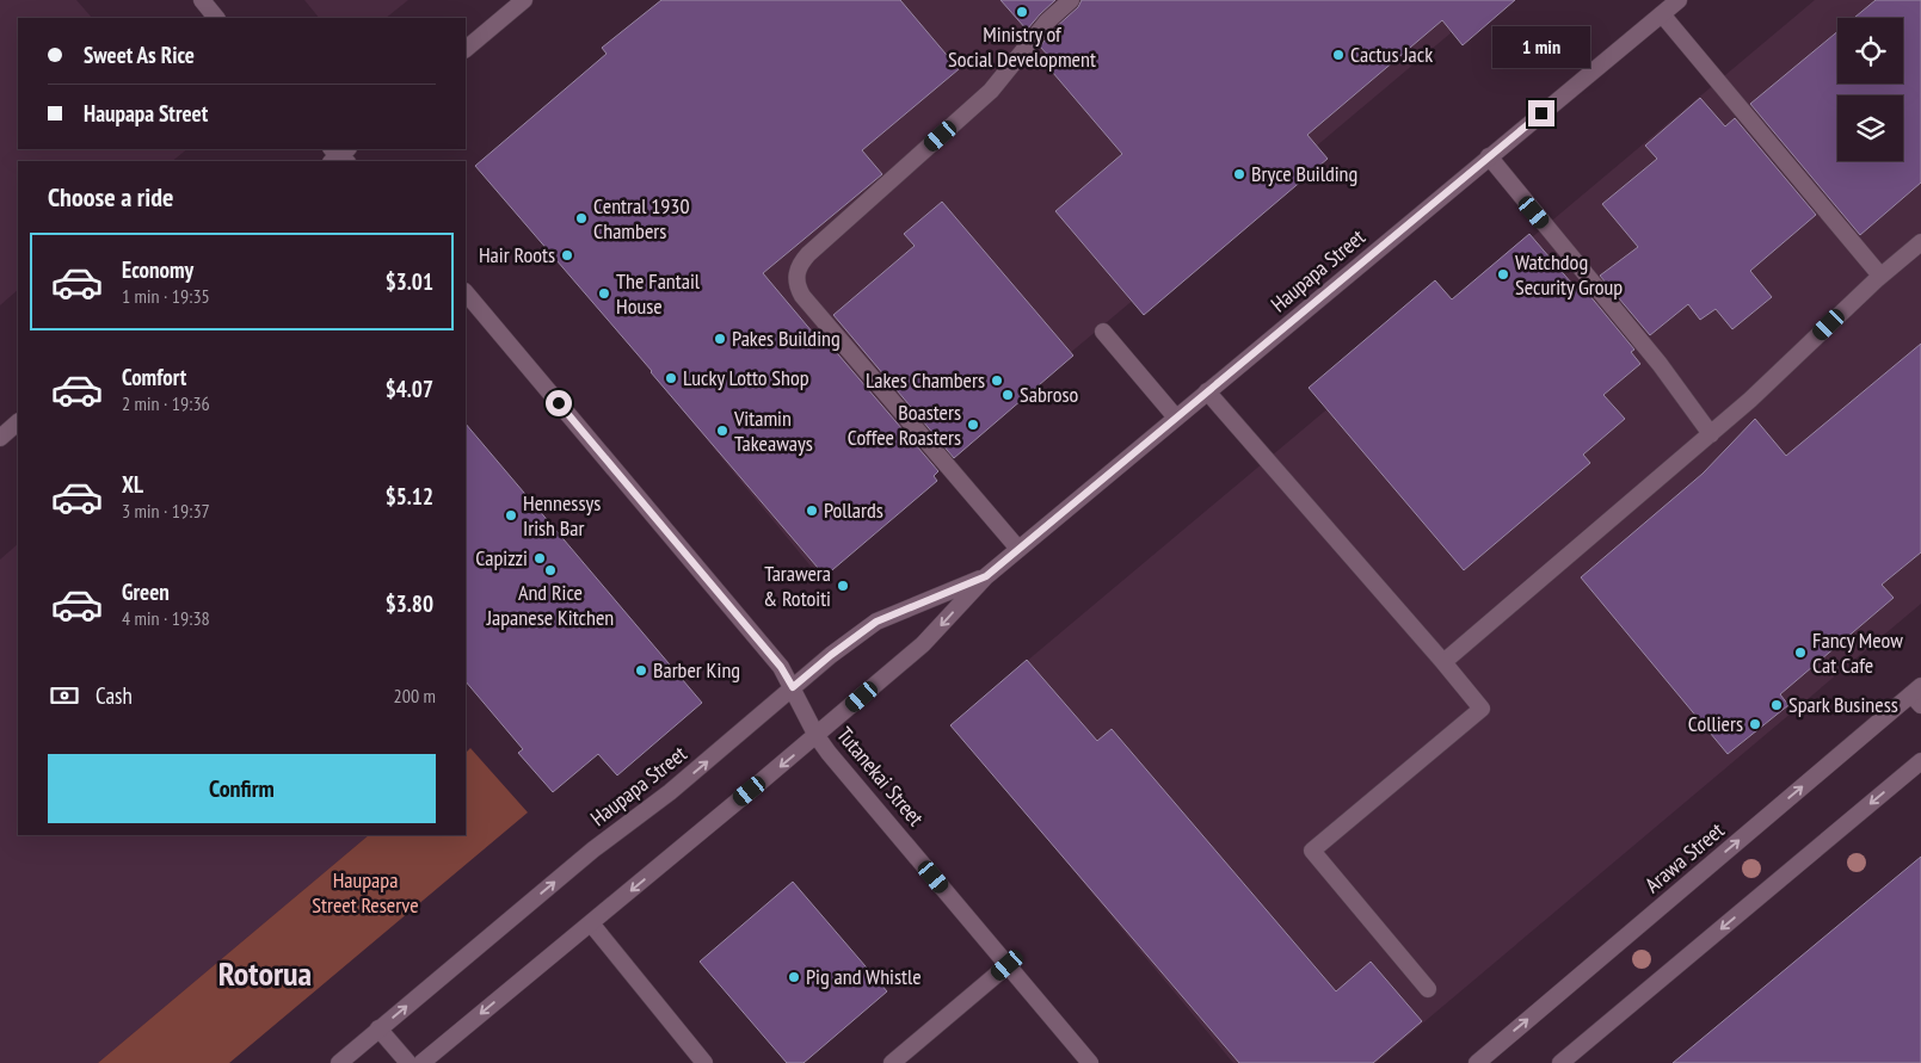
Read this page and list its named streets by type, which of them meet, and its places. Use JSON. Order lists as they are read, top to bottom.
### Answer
{
  "streets": {
    "street": ["Haupapa Street", "Tutanekai Street", "Arawa Street"]
  },
  "crossings": [
    ["Haupapa Street", "Tutanekai Street"]
  ],
  "districts": ["Rotorua"],
  "parks": ["Haupapa Street Reserve"],
  "places": [
    "Ministry of Social Development",
    "Cactus Jack",
    "Bryce Building",
    "Central 1930 Chambers",
    "Hair Roots",
    "Watchdog Security Group",
    "The Fantail House",
    "Pakes Building",
    "Lucky Lotto Shop",
    "Lakes Chambers",
    "Sabroso",
    "Boasters Coffee Roasters",
    "Vitamin Takeaways",
    "Pollards",
    "Hennessys Irish Bar",
    "Capizzi",
    "And Rice Japanese Kitchen",
    "Tarawera & Rotoiti",
    "Fancy Meow Cat Cafe",
    "Barber King",
    "Spark Business",
    "Colliers",
    "Pig and Whistle"
  ],
  "page": {
    "banner": ["Sweet As Rice", "Haupapa Street"],
    "bubble": "1 min",
    "heading": "Choose a ride",
    "list": [
      {
        "name": "Economy",
        "note": "1 min · 19:35",
        "value": "$3.01"
      },
      {
        "name": "Comfort",
        "note": "2 min · 19:36",
        "value": "$4.07"
      },
      {
        "name": "XL",
        "note": "3 min · 19:37",
        "value": "$5.12"
      },
      {
        "name": "Green",
        "note": "4 min · 19:38",
        "value": "$3.80"
      }
    ],
    "pay": ["Cash", "200 m"],
    "buttons": "Confirm"
  }
}
